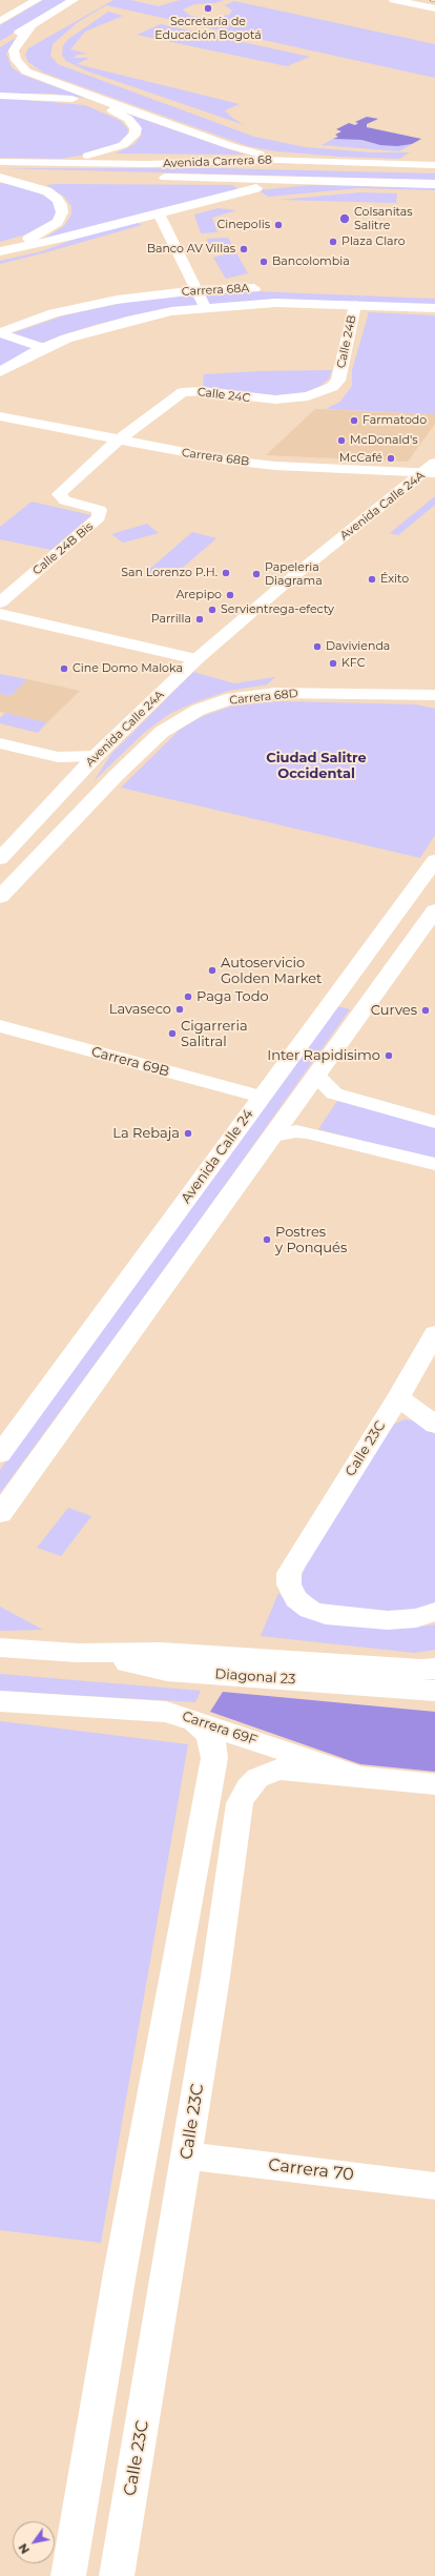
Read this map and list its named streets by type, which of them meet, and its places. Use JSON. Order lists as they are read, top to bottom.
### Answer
{
  "streets": {
    "main road": [
      "Avenida Carrera 68",
      "Carrera 68A",
      "Calle 24B",
      "Calle 24C",
      "Carrera 68B",
      "Avenida Calle 24A",
      "Calle 24B Bis",
      "Carrera 68D",
      "Carrera 69B",
      "Avenida Calle 24",
      "Calle 23C",
      "Diagonal 23",
      "Carrera 69F",
      "Carrera 70"
    ]
  },
  "crossings": [
    ["Carrera 68A", "Calle 24B"],
    ["Calle 24B", "Calle 24C"],
    ["Calle 24C", "Carrera 68B"],
    ["Calle 24C", "Calle 24B Bis"],
    ["Carrera 68B", "Avenida Calle 24A"],
    ["Carrera 68B", "Calle 24B Bis"],
    ["Avenida Calle 24A", "Carrera 68D"],
    ["Carrera 69B", "Avenida Calle 24"],
    ["Calle 23C", "Carrera 69F"],
    ["Calle 23C", "Carrera 70"]
  ],
  "districts": ["Ciudad Salitre Occidental"],
  "places": [
    "Secretaría de Educación Bogotá",
    "Colsanitas Salitre",
    "Cinepolis",
    "Plaza Claro",
    "Banco AV Villas",
    "Bancolombia",
    "Farmatodo",
    "McDonald's",
    "McCafé",
    "San Lorenzo P.H.",
    "Papeleria Diagrama",
    "Éxito",
    "Arepipo",
    "Servientrega-efecty",
    "Parrilla",
    "Davivienda",
    "KFC",
    "Cine Domo Maloka",
    "Autoservicio Golden Market",
    "Paga Todo",
    "Lavaseco",
    "Curves",
    "Cigarreria Salitral",
    "Inter Rapidisimo",
    "La Rebaja",
    "Postres y Ponqués"
  ],
  "north": "bottom left"
}
